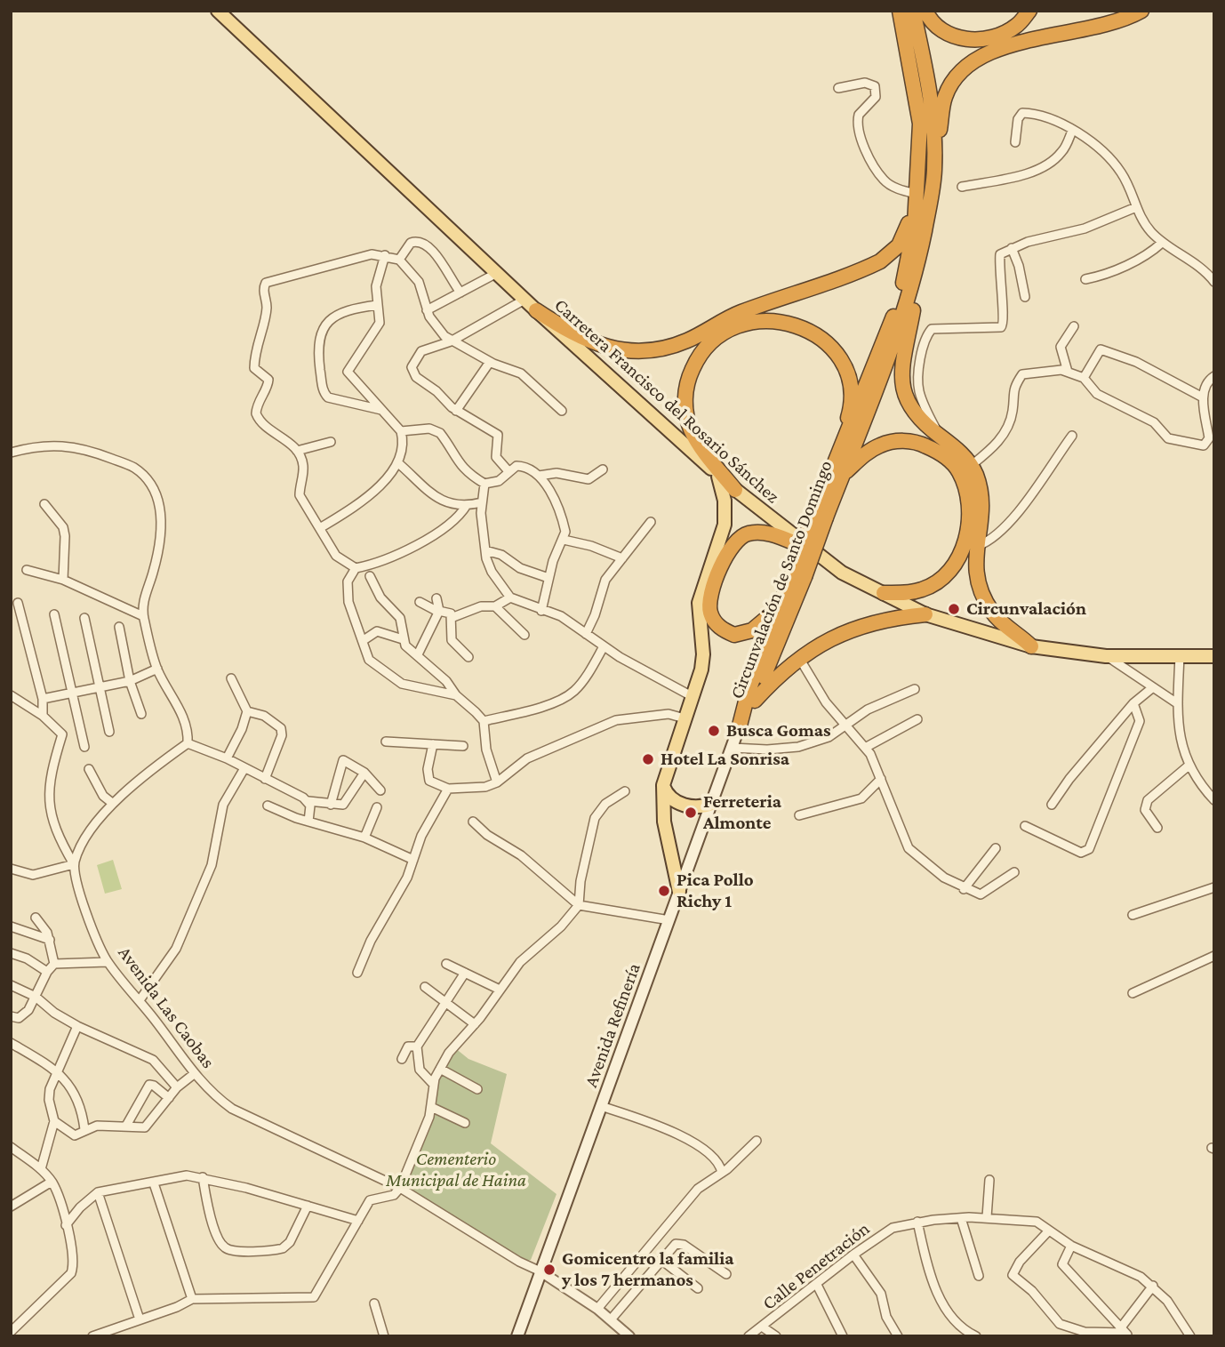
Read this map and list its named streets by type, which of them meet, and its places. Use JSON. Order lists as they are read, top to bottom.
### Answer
{
  "streets": {
    "highway": ["Circunvalación de Santo Domingo"],
    "main road": ["Carretera Francisco del Rosario Sánchez", "Avenida Refinería"],
    "street": ["Avenida Las Caobas", "Calle Penetración"]
  },
  "crossings": [
    ["Circunvalación de Santo Domingo", "Avenida Refinería"],
    ["Avenida Las Caobas", "Avenida Refinería"]
  ],
  "parks": ["Cementerio Municipal de Haina"],
  "places": [
    "Circunvalación",
    "Busca Gomas",
    "Hotel La Sonrisa",
    "Ferreteria Almonte",
    "Pica Pollo Richy 1",
    "Gomicentro la familia y los 7 hermanos"
  ]
}
